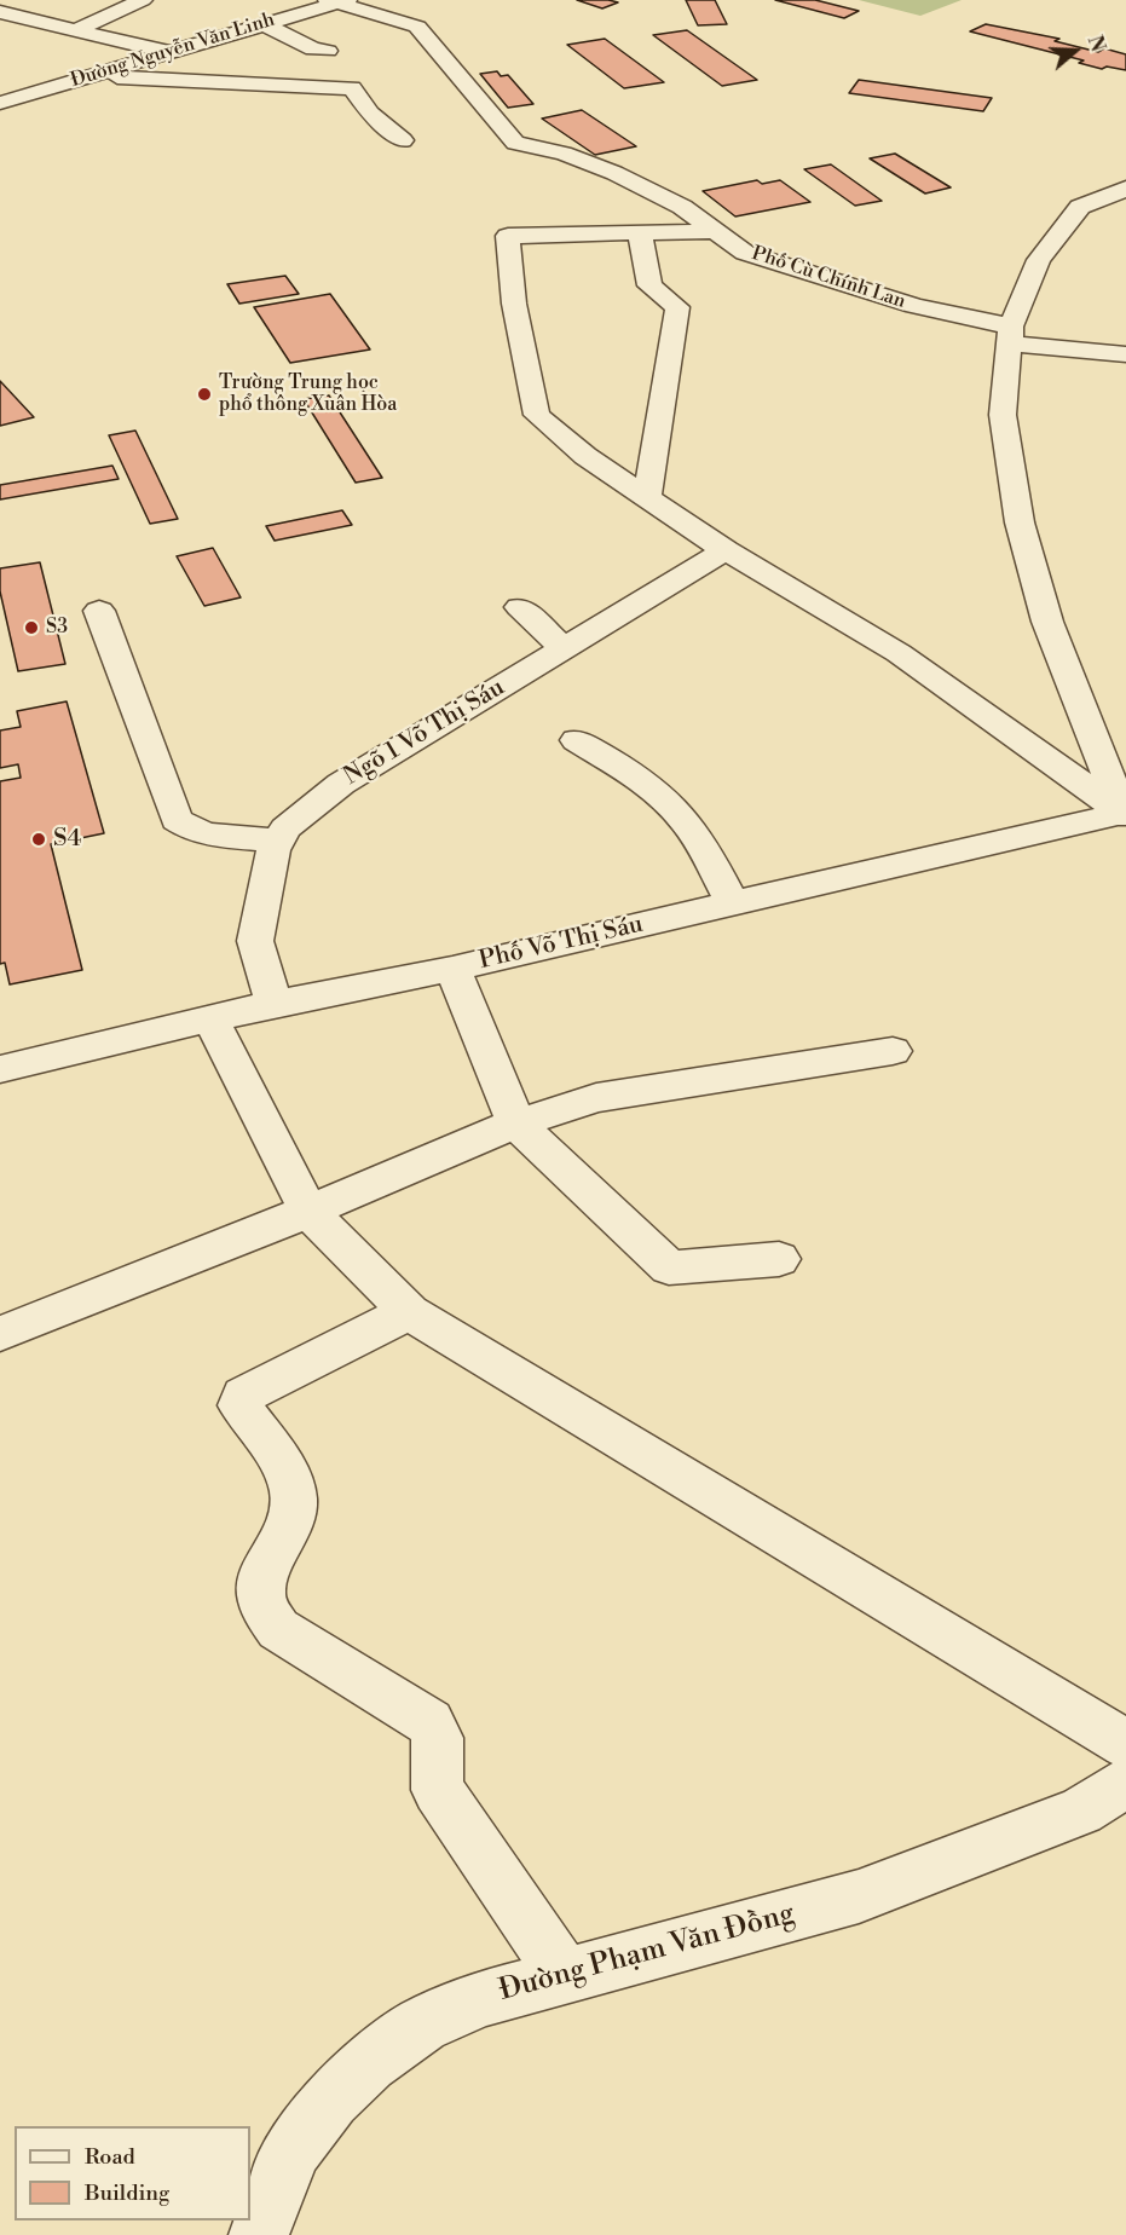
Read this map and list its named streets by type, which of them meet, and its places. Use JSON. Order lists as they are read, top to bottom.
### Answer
{
  "streets": {
    "street": [
      "Đường Nguyễn Văn Linh",
      "Phố Cù Chính Lan",
      "Ngõ 1 Võ Thị Sáu",
      "Phố Võ Thị Sáu",
      "Đường Phạm Văn Đồng"
    ]
  },
  "crossings": [
    ["Đường Nguyễn Văn Linh", "Phố Cù Chính Lan"],
    ["Ngõ 1 Võ Thị Sáu", "Phố Võ Thị Sáu"]
  ],
  "places": ["Trường Trung học phổ thông Xuân Hòa", "S3", "S4"],
  "legend": ["Road", "Building"],
  "north": "right"
}
